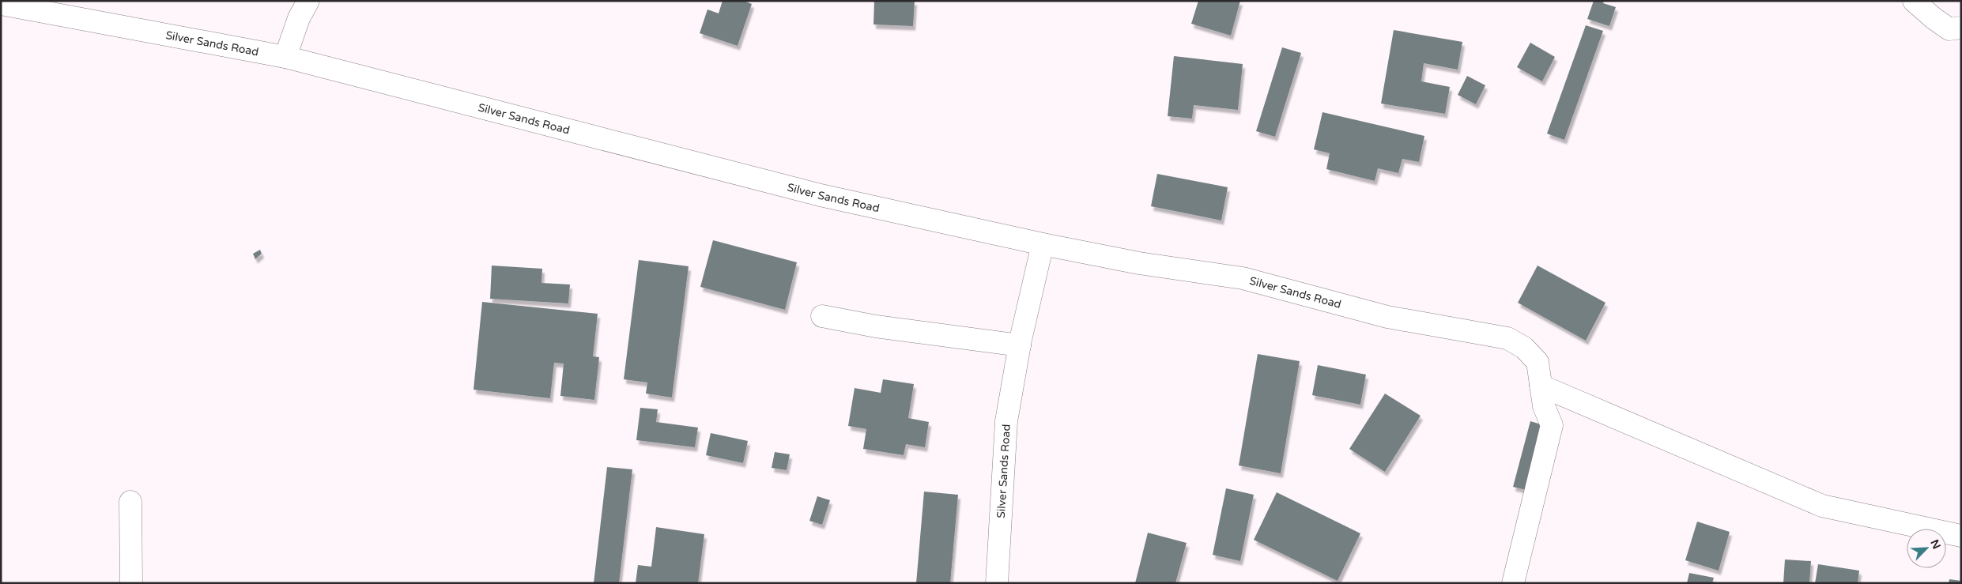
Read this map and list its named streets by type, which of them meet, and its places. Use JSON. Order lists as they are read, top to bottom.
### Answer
{
  "streets": {
    "street": ["Silver Sands Road"]
  },
  "north": "top right"
}
